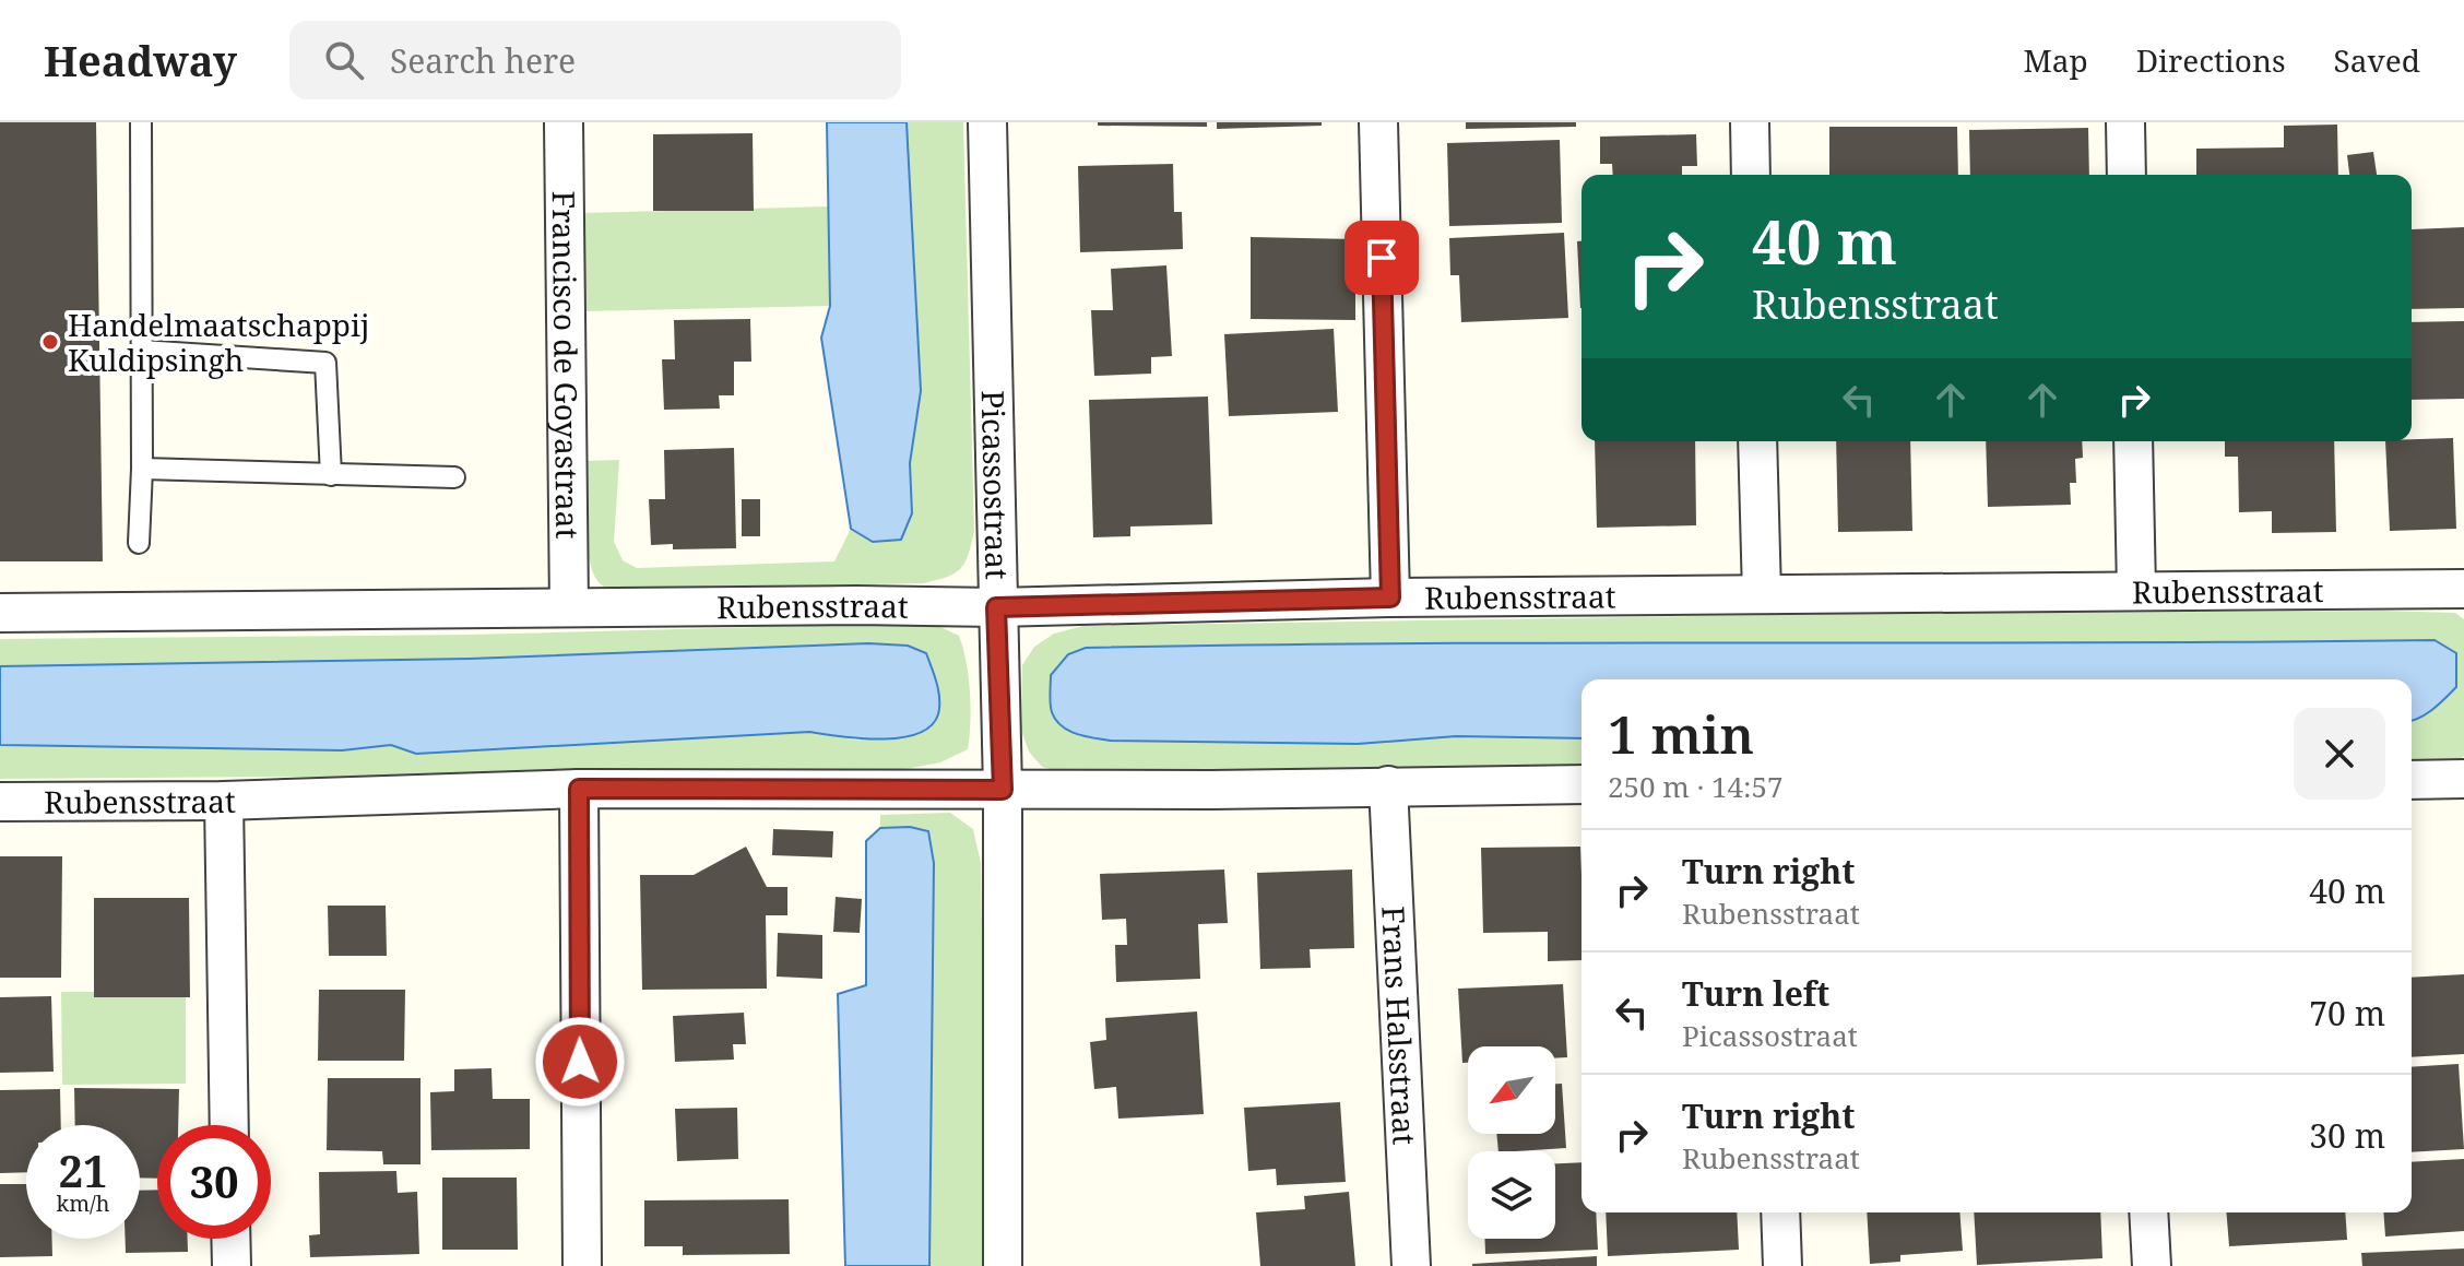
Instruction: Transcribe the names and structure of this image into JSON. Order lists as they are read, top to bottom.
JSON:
{
  "streets": {
    "street": [
      "Francisco de Goyastraat",
      "Picassostraat",
      "Rubensstraat",
      "Frans Halsstraat"
    ]
  },
  "crossings": [
    ["Francisco de Goyastraat", "Rubensstraat"],
    ["Picassostraat", "Rubensstraat"],
    ["Rubensstraat", "Frans Halsstraat"]
  ],
  "places": ["Handelmaatschappij Kuldipsingh"],
  "north": "bottom left",
  "page": {
    "header": "Headway",
    "search": "Search here",
    "nav": ["Map", "Directions", "Saved"],
    "turn": ["40 m", "Rubensstraat"],
    "heading": ["1 min", "250 m · 14:57"],
    "list": [
      {
        "name": "Turn right",
        "note": "Rubensstraat",
        "value": "40 m"
      },
      {
        "name": "Turn left",
        "note": "Picassostraat",
        "value": "70 m"
      },
      {
        "name": "Turn right",
        "note": "Rubensstraat",
        "value": "30 m"
      }
    ],
    "speed": "21 km/h",
    "limit": "30"
  }
}
